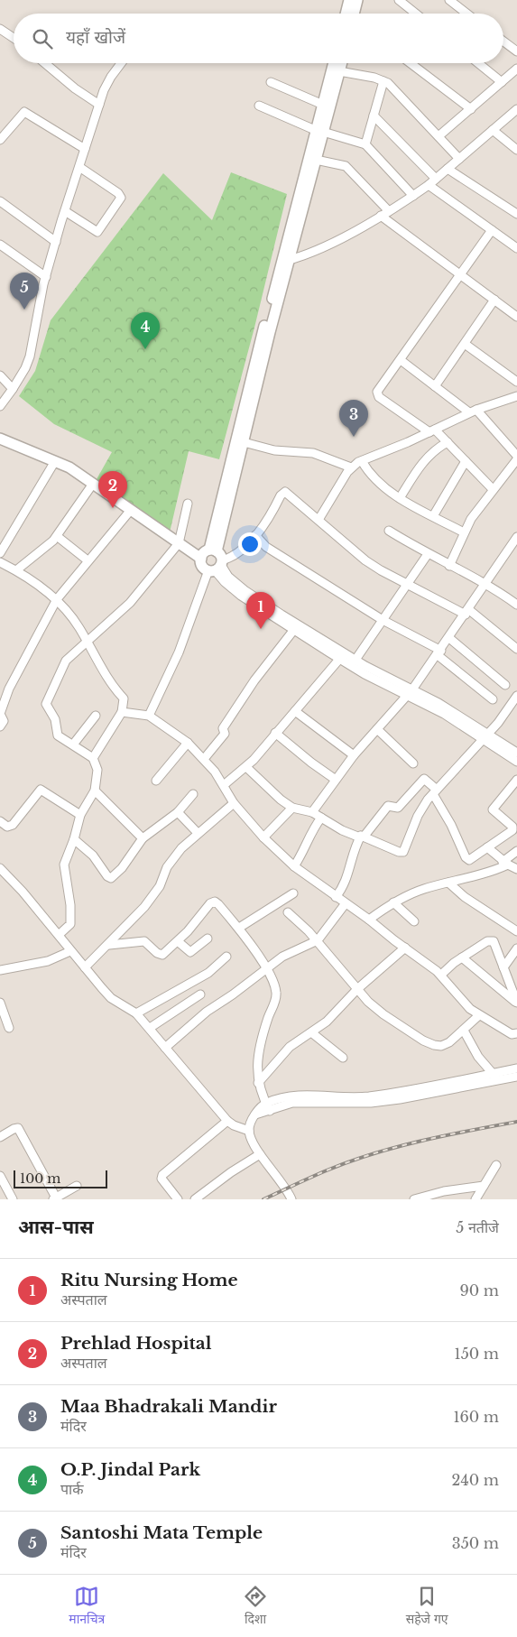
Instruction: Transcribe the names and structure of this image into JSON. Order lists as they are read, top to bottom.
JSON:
{
  "scale_bar": "100 m",
  "page": {
    "search": "यहाँ खोजें",
    "pins": [
      "5",
      "4",
      "3",
      "2",
      "1"
    ],
    "scale": "100 m",
    "heading": ["आस-पास", "5 नतीजे"],
    "list": [
      {
        "mark": "1",
        "name": "Ritu Nursing Home",
        "note": "अस्पताल",
        "value": "90 m"
      },
      {
        "mark": "2",
        "name": "Prehlad Hospital",
        "note": "अस्पताल",
        "value": "150 m"
      },
      {
        "mark": "3",
        "name": "Maa Bhadrakali Mandir",
        "note": "मंदिर",
        "value": "160 m"
      },
      {
        "mark": "4",
        "name": "O.P. Jindal Park",
        "note": "पार्क",
        "value": "240 m"
      },
      {
        "mark": "5",
        "name": "Santoshi Mata Temple",
        "note": "मंदिर",
        "value": "350 m"
      }
    ],
    "nav": ["मानचित्र", "दिशा", "सहेजे गए"]
  }
}
